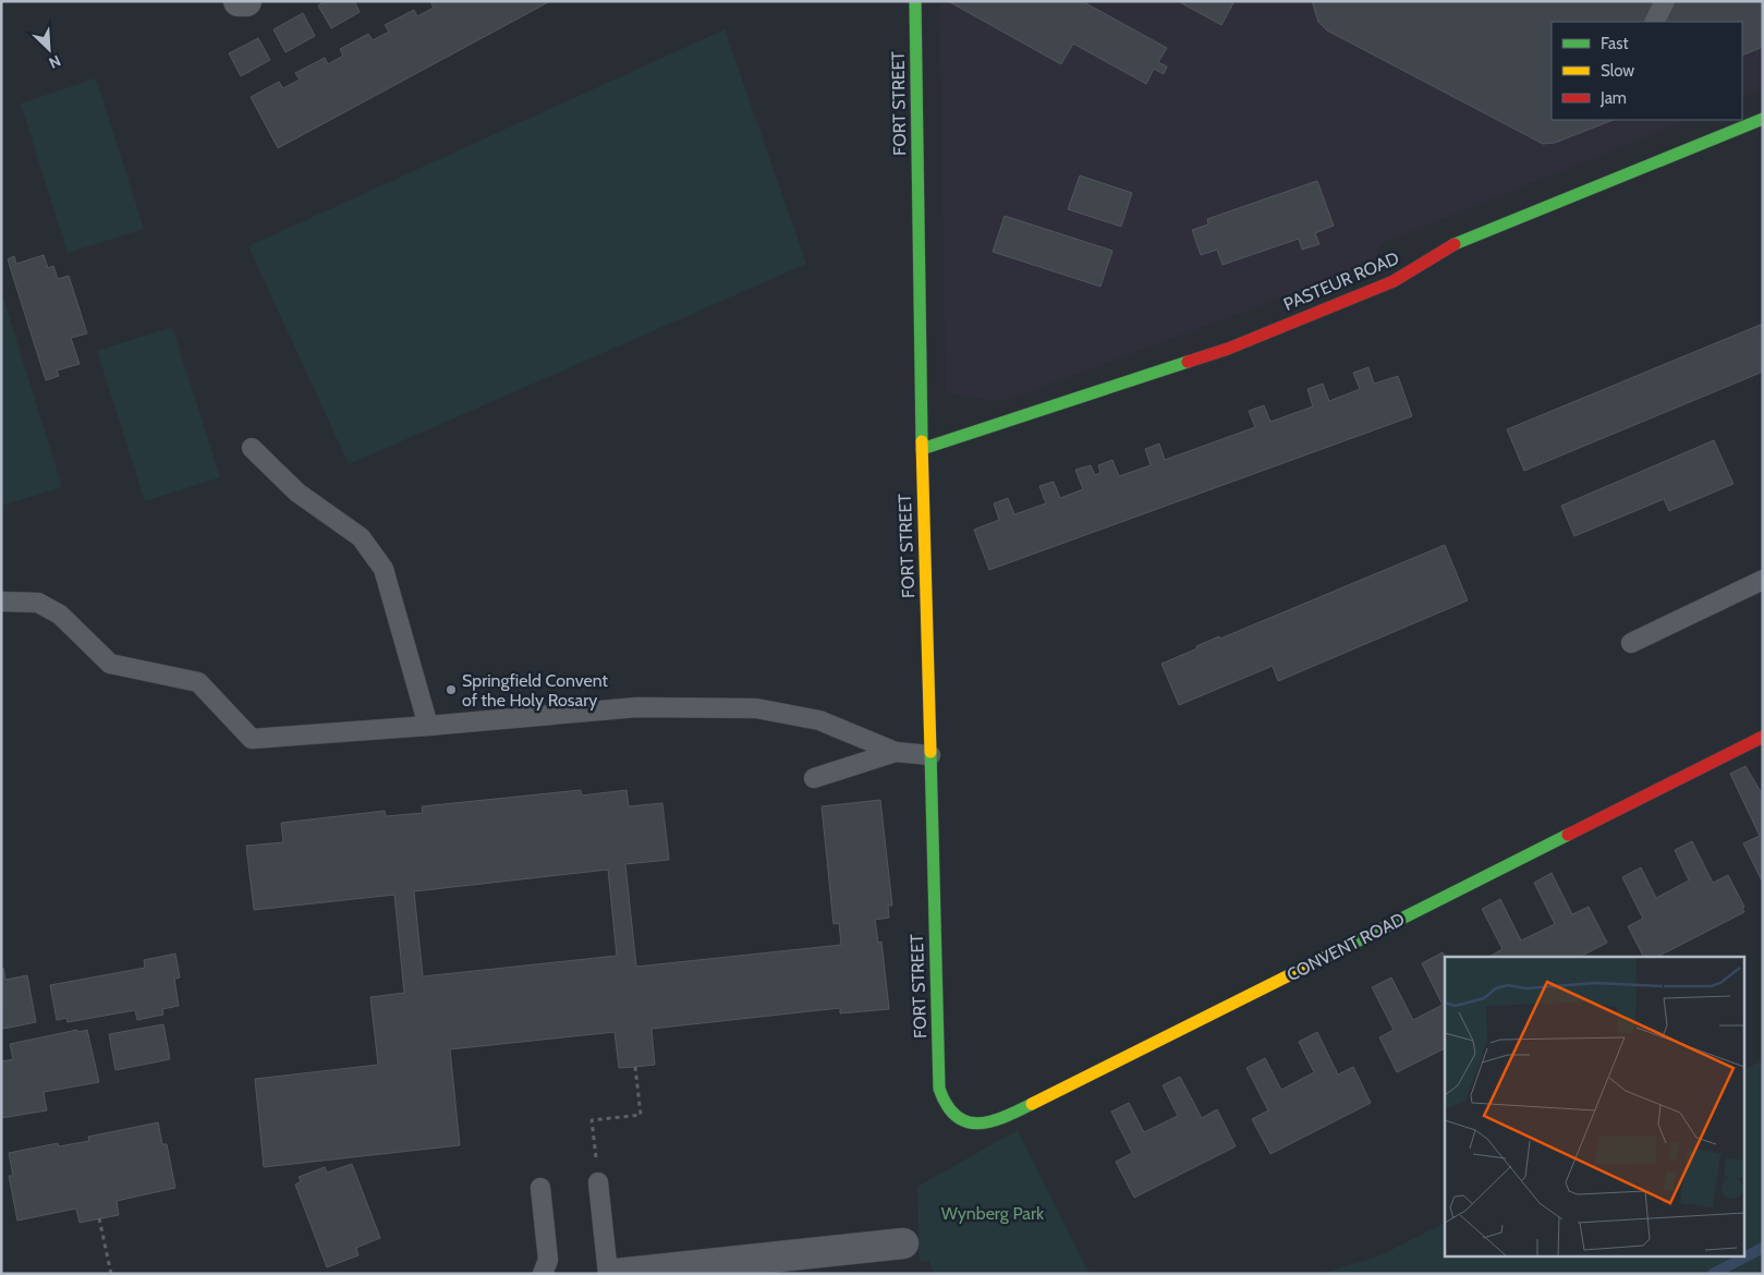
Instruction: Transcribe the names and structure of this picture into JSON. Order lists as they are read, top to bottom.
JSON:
{
  "streets": {
    "street": ["FORT STREET", "PASTEUR ROAD", "CONVENT ROAD"]
  },
  "crossings": [
    ["FORT STREET", "PASTEUR ROAD"],
    ["FORT STREET", "CONVENT ROAD"]
  ],
  "parks": ["Wynberg Park"],
  "places": ["Springfield Convent of the Holy Rosary"],
  "legend": ["Fast", "Slow", "Jam"],
  "north": "bottom right"
}
